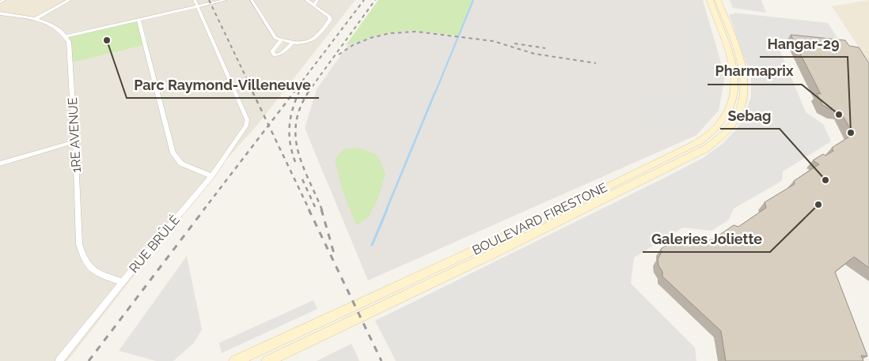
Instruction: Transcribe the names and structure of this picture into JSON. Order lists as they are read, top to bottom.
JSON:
{
  "streets": {
    "main road": ["BOULEVARD FIRESTONE"],
    "street": ["1RE AVENUE", "RUE BRÛLÉ"]
  },
  "crossings": [
    ["1RE AVENUE", "RUE BRÛLÉ"]
  ],
  "places": [
    "Parc Raymond-Villeneuve",
    "Pharmaprix",
    "Hangar-29",
    "Sebag",
    "Galeries Joliette"
  ]
}
